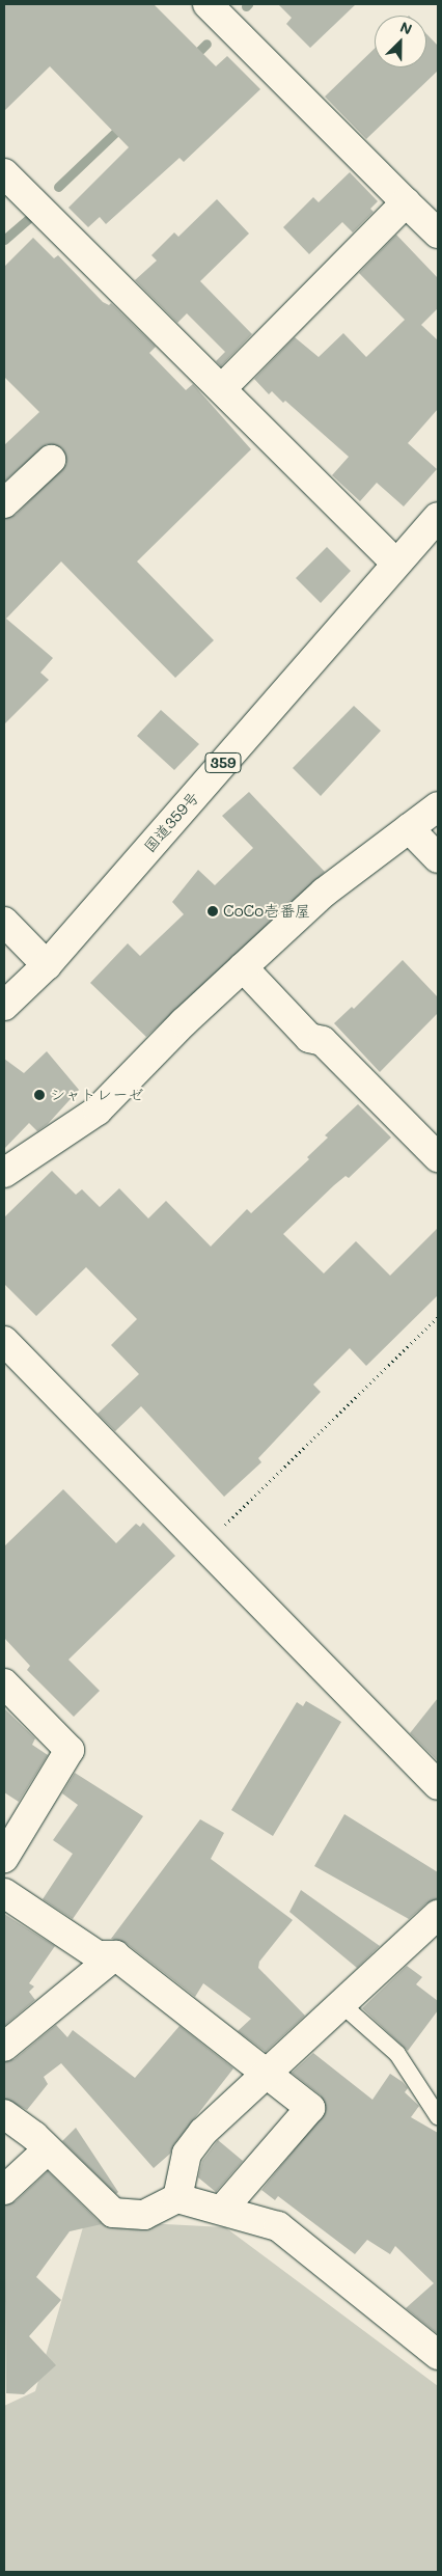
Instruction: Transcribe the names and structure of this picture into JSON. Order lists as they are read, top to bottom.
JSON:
{
  "streets": {
    "main road": ["359", "国道359号"]
  },
  "places": ["CoCo壱番屋", "シャトレーゼ"],
  "north": "top right"
}
